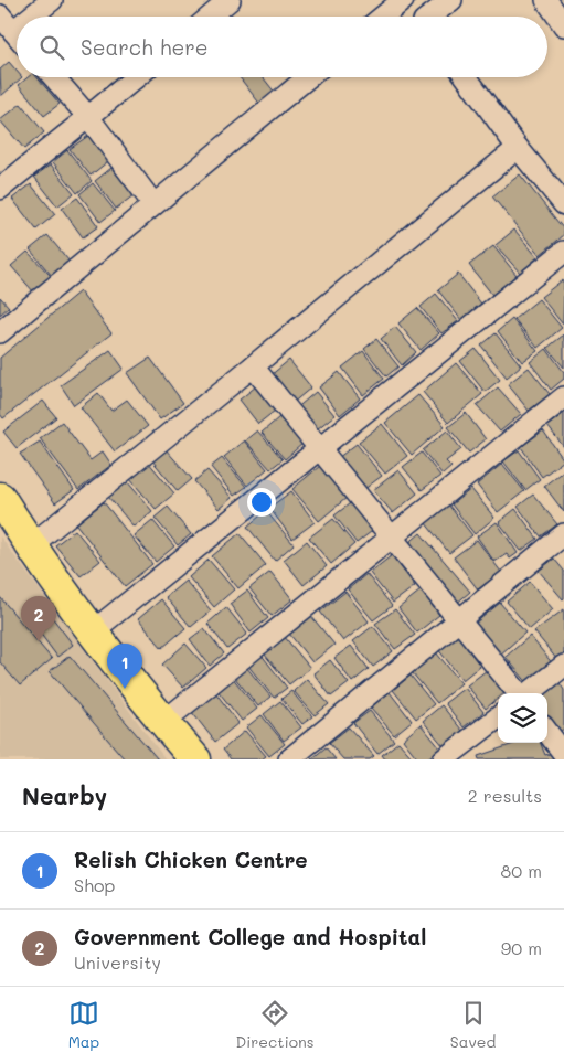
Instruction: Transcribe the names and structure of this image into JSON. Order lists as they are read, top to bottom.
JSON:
{
  "page": {
    "search": "Search here",
    "pins": ["2", "1"],
    "heading": ["Nearby", "2 results"],
    "list": [
      {
        "mark": "1",
        "name": "Relish Chicken Centre",
        "note": "Shop",
        "value": "80 m"
      },
      {
        "mark": "2",
        "name": "Government College and Hospital",
        "note": "University",
        "value": "90 m"
      }
    ],
    "nav": ["Map", "Directions", "Saved"]
  }
}
